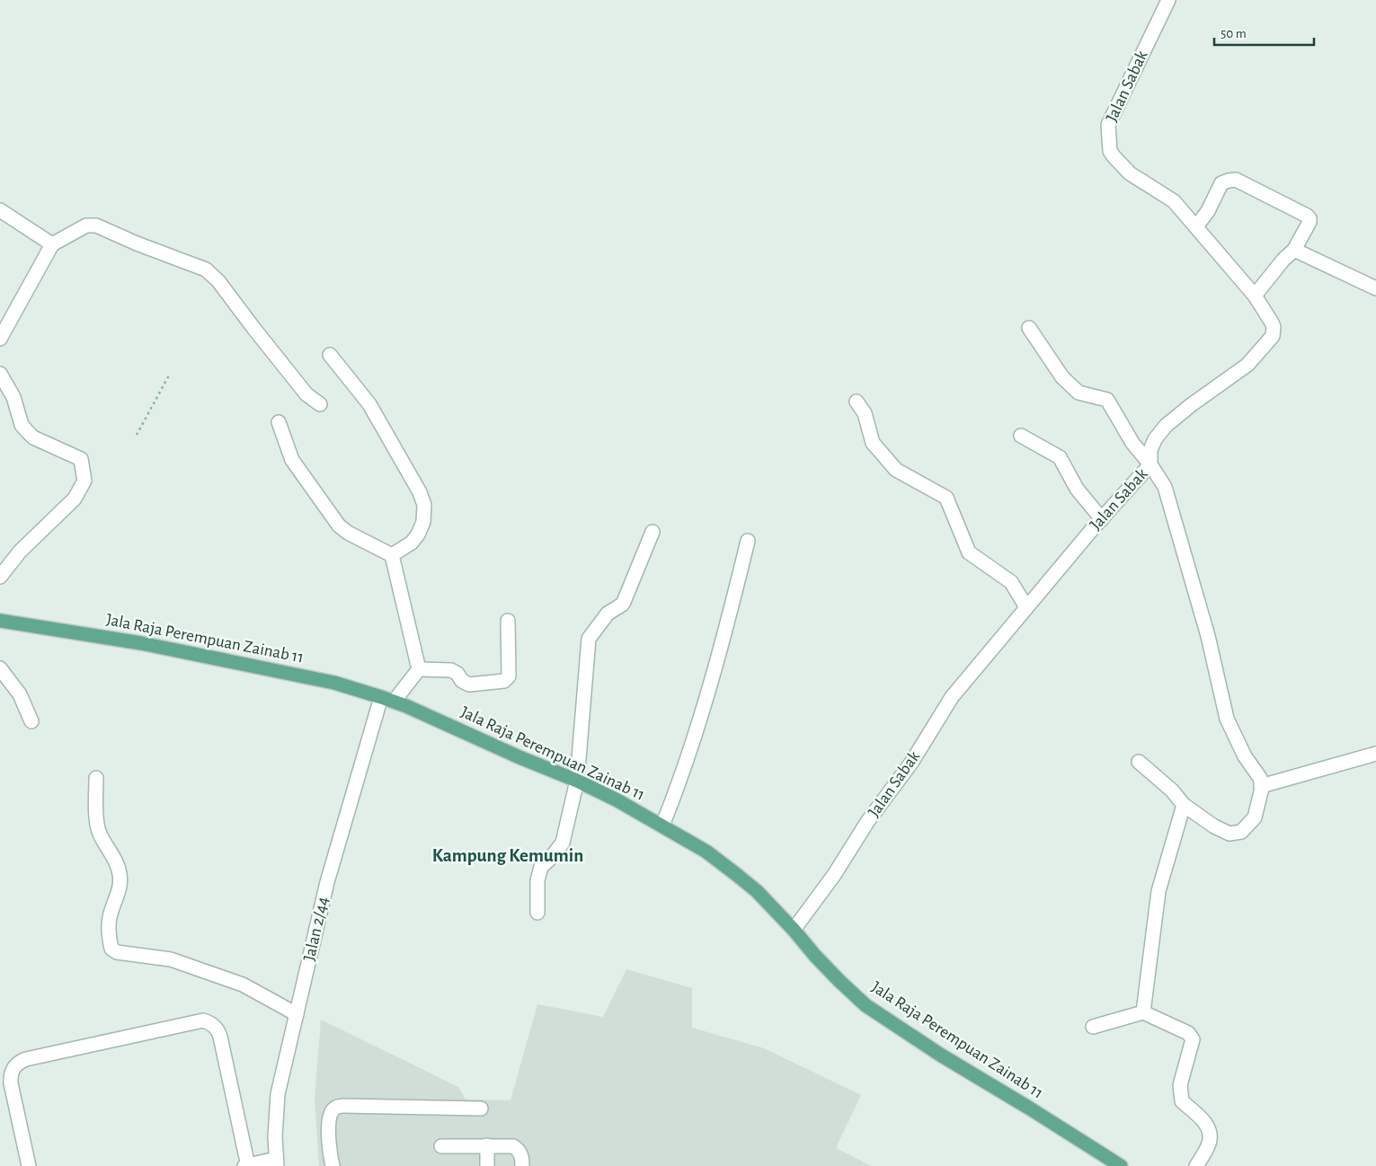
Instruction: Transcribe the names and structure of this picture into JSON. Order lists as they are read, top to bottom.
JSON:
{
  "streets": {
    "main road": ["Jala Raja Perempuan Zainab 11"],
    "street": ["Jalan Sabak", "Jalan 2/44"]
  },
  "crossings": [
    ["Jalan Sabak", "Jala Raja Perempuan Zainab 11"],
    ["Jala Raja Perempuan Zainab 11", "Jalan 2/44"]
  ],
  "districts": ["Kampung Kemumin"],
  "scale_bar": "50 m"
}
